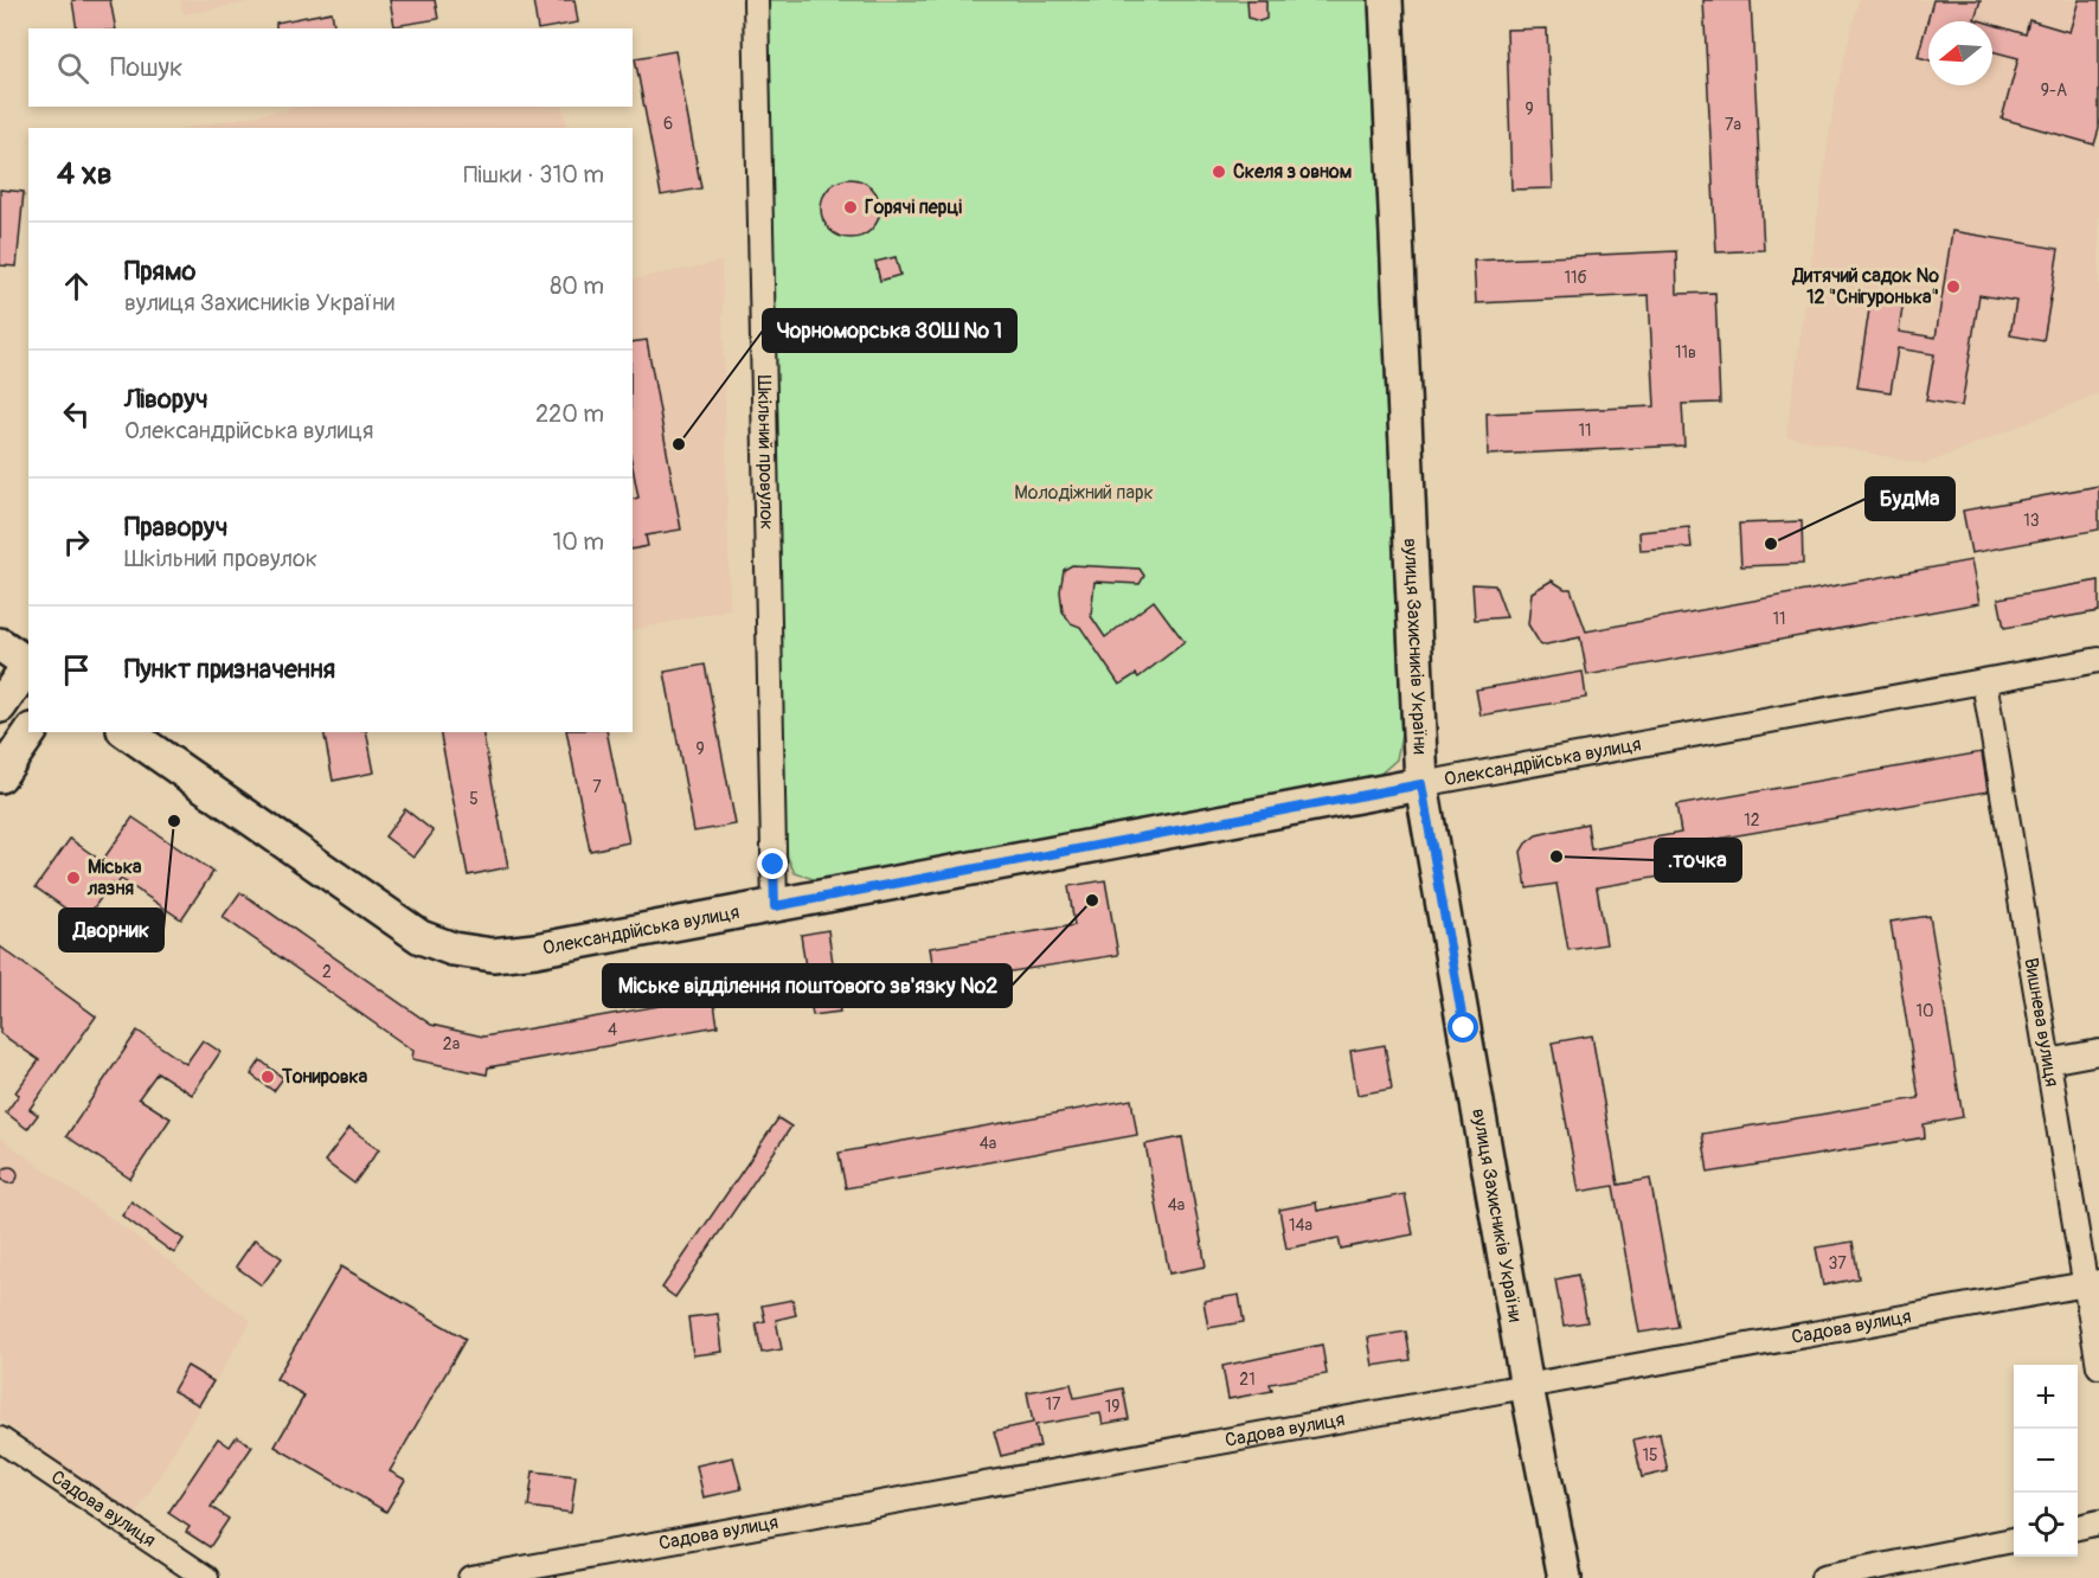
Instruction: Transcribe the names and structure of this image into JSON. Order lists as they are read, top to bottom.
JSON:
{
  "streets": {
    "main road": ["вулиця Захисників України", "Олександрійська вулиця"],
    "street": ["Шкільний провулок", "Вишнева вулиця", "Садова вулиця"]
  },
  "crossings": [
    ["Шкільний провулок", "Олександрійська вулиця"],
    ["вулиця Захисників України", "Олександрійська вулиця"],
    ["вулиця Захисників України", "Садова вулиця"],
    ["Олександрійська вулиця", "Вишнева вулиця"],
    ["Вишнева вулиця", "Садова вулиця"]
  ],
  "parks": ["Молодіжний парк"],
  "places": [
    "Скеля з овном",
    "Горячі перці",
    "Дитячий садок № 12 \"Снігуронька\"",
    "Чорноморська ЗОШ № 1",
    "БудМа",
    "Дворник",
    ".точка",
    "Міська лазня",
    "Міське відділення поштового зв'язку №2",
    "Тонировка"
  ],
  "house_numbers": [
    "9-А",
    "9",
    "6",
    "7а",
    "11б",
    "11в",
    "11",
    "13",
    "11",
    "9",
    "7",
    "5",
    "12",
    "2",
    "10",
    "4",
    "2а",
    "4а",
    "4а",
    "14а",
    "37",
    "21",
    "17",
    "19",
    "15"
  ],
  "north": "left",
  "page": {
    "search": "Пошук",
    "heading": ["4 хв", "Пішки · 310 m"],
    "list": [
      ["Прямо", "вулиця Захисників України", "80 m"],
      ["Ліворуч", "Олександрійська вулиця", "220 m"],
      ["Праворуч", "Шкільний провулок", "10 m"],
      "Пункт призначення"
    ],
    "map_buttons": ["+", "−"]
  }
}
